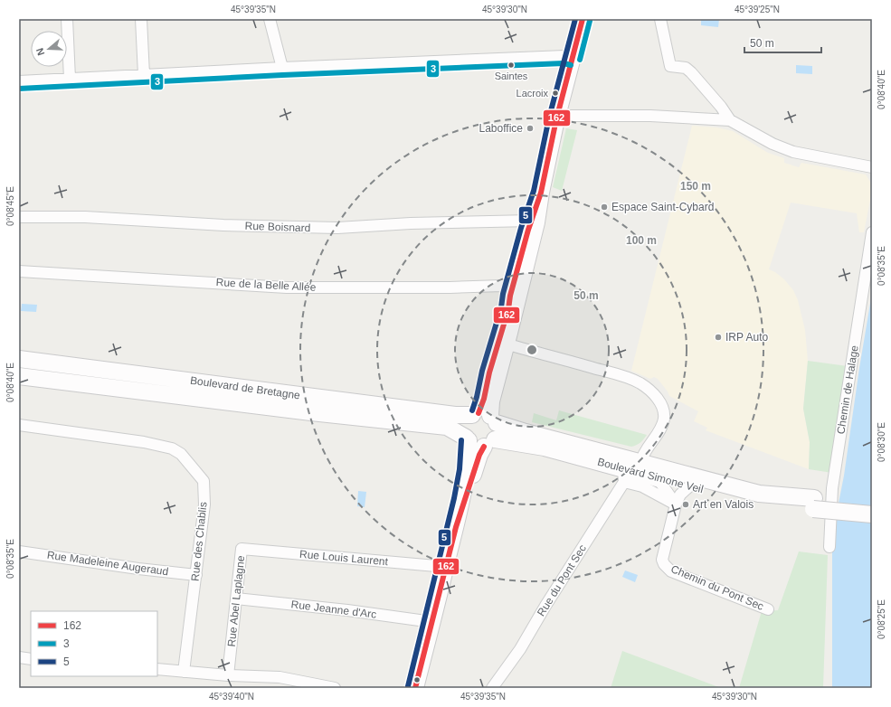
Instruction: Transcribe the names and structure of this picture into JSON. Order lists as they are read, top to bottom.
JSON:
{
  "streets": {
    "main road": ["Boulevard de Bretagne", "Boulevard Simone Veil"],
    "street": [
      "Rue Boisnard",
      "Rue de la Belle Allée",
      "Chemin de Halage",
      "Rue des Chablis",
      "Rue Louis Laurent",
      "Rue Madeleine Augeraud",
      "Rue du Pont Sec",
      "Chemin du Pont Sec",
      "Rue Abel Laplagne",
      "Rue Jeanne d'Arc"
    ]
  },
  "crossings": [
    ["Boulevard de Bretagne", "Boulevard Simone Veil"],
    ["Boulevard Simone Veil", "Rue du Pont Sec"],
    ["Boulevard Simone Veil", "Chemin du Pont Sec"],
    ["Rue des Chablis", "Rue Madeleine Augeraud"],
    ["Rue Louis Laurent", "Rue Abel Laplagne"],
    ["Rue Abel Laplagne", "Rue Jeanne d'Arc"]
  ],
  "places": [
    "Saintes",
    "Lacroix",
    "Laboffice",
    "Espace Saint-Cybard",
    "IRP Auto",
    "Art en Valois"
  ],
  "lines": ["transit line 162", "transit line 5", "transit line 3"],
  "legend": ["162", "3", "5"],
  "scale_bar": "50 m",
  "north": "left",
  "coordinates": [
    "45°39'35\"N",
    "45°39'30\"N",
    "45°39'25\"N",
    "0°08'40\"E",
    "0°08'45\"E",
    "0°08'35\"E",
    "0°08'30\"E",
    "0°08'25\"E",
    "45°39'40\"N"
  ],
  "rings": ["150 m", "100 m", "50 m"]
}
